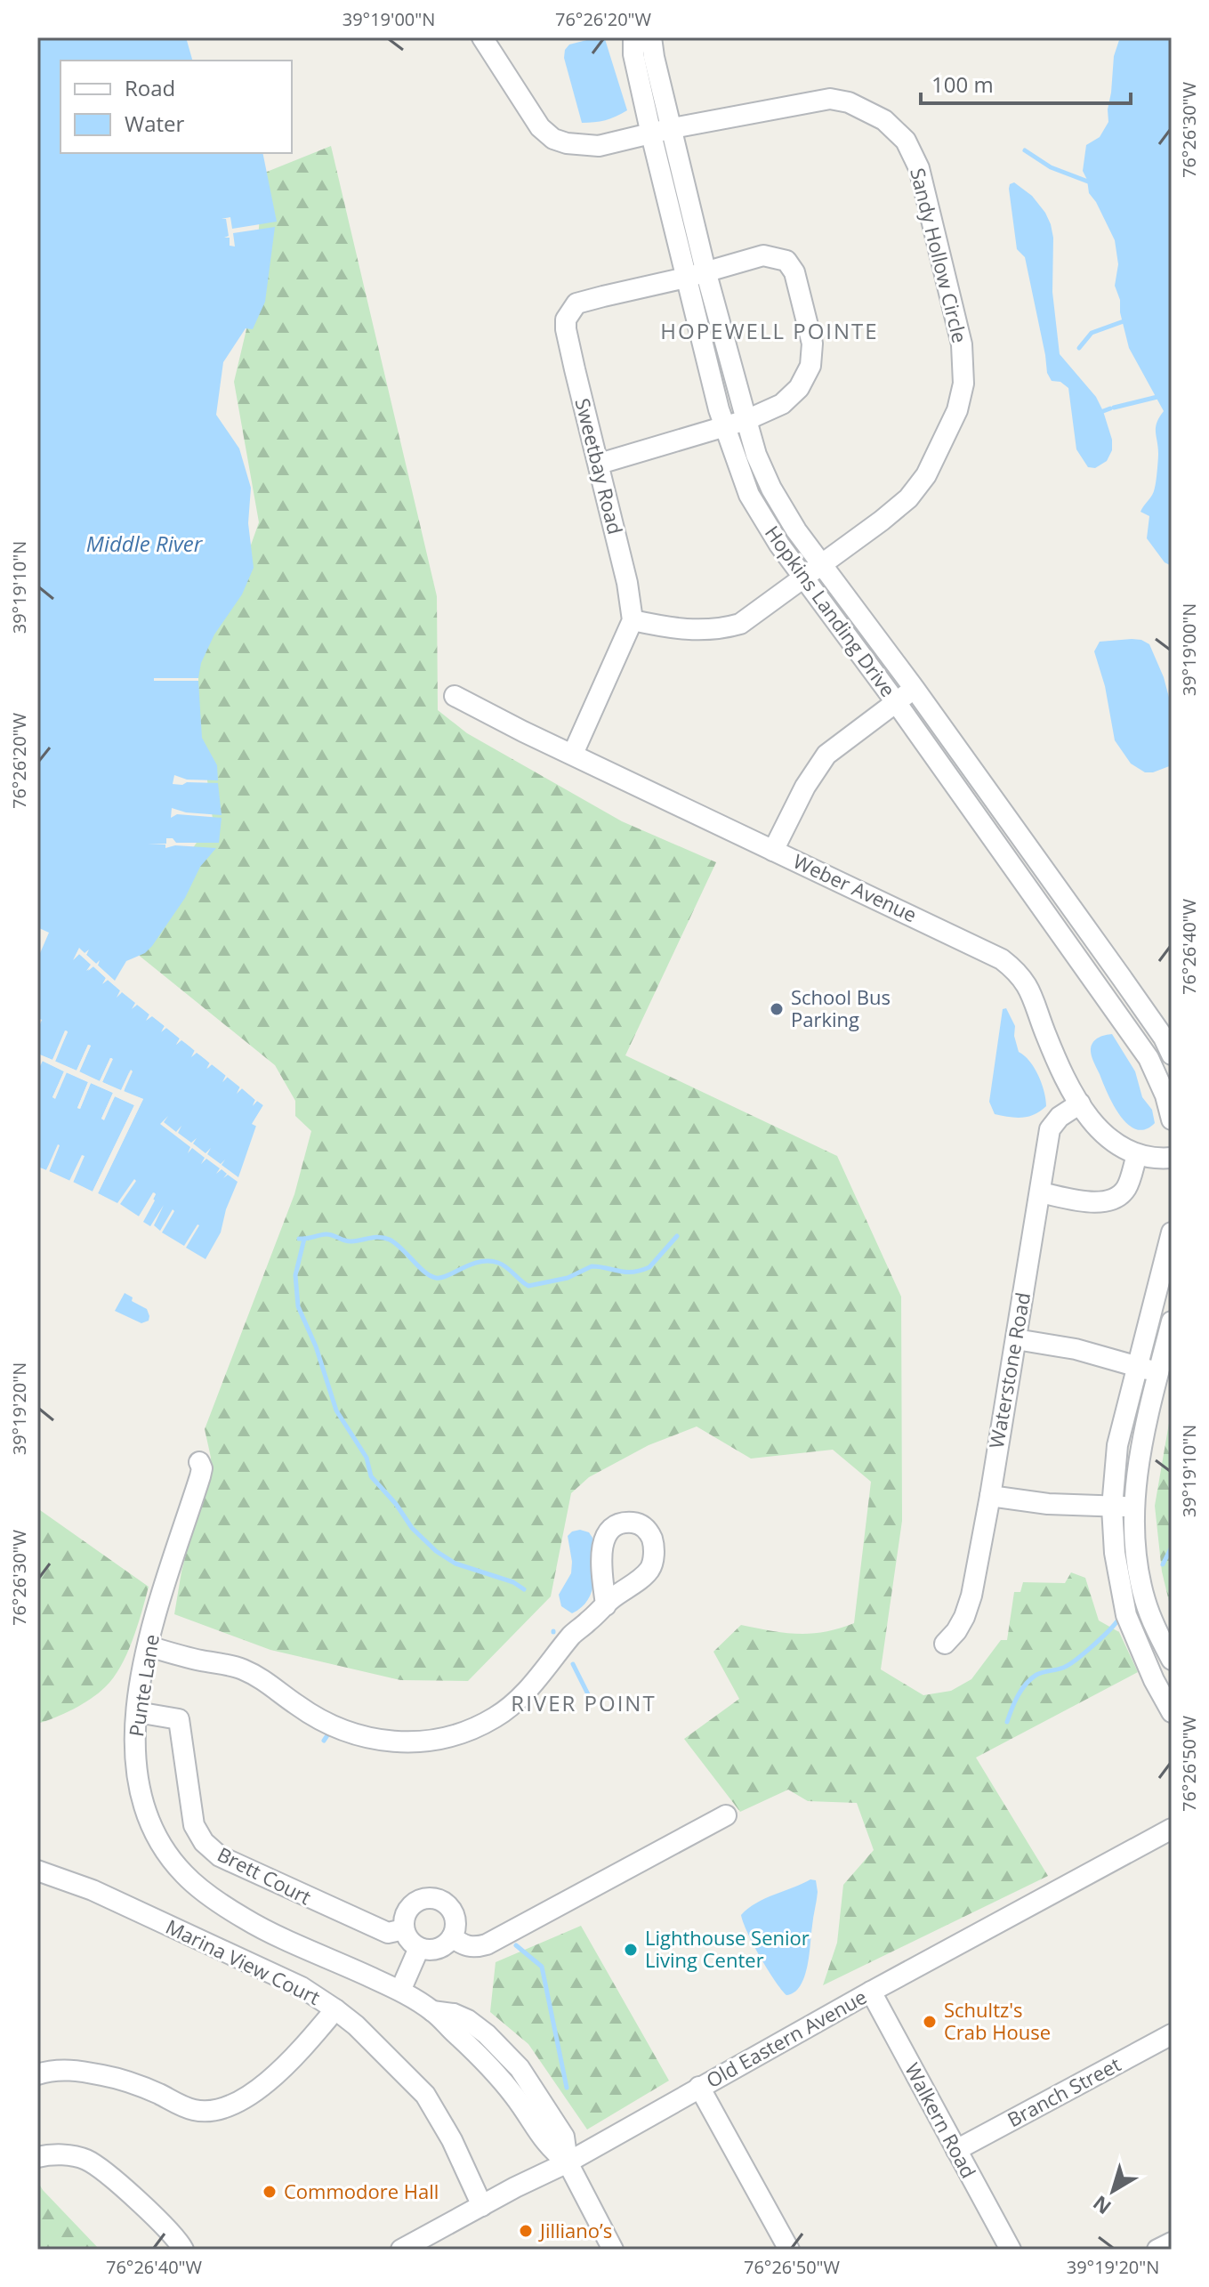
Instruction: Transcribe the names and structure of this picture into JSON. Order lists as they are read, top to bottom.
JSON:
{
  "streets": {
    "street": [
      "Sandy Hollow Circle",
      "Sweetbay Road",
      "Hopkins Landing Drive",
      "Weber Avenue",
      "Waterstone Road",
      "Punte Lane",
      "Brett Court",
      "Marina View Court",
      "Old Eastern Avenue",
      "Branch Street",
      "Walkern Road"
    ]
  },
  "crossings": [
    ["Sandy Hollow Circle", "Sweetbay Road"],
    ["Sandy Hollow Circle", "Hopkins Landing Drive"],
    ["Sweetbay Road", "Hopkins Landing Drive"],
    ["Weber Avenue", "Waterstone Road"],
    ["Punte Lane", "Brett Court"],
    ["Punte Lane", "Old Eastern Avenue"],
    ["Marina View Court", "Old Eastern Avenue"],
    ["Old Eastern Avenue", "Walkern Road"],
    ["Branch Street", "Walkern Road"]
  ],
  "districts": ["HOPEWELL POINTE", "RIVER POINT"],
  "water": ["Middle River"],
  "places": [
    "School Bus Parking",
    "Lighthouse Senior Living Center",
    "Schultz's Crab House",
    "Commodore Hall",
    "Jilliano’s"
  ],
  "legend": ["Road", "Water"],
  "scale_bar": "100 m",
  "north": "bottom left",
  "coordinates": [
    "39°19'00\"N",
    "76°26'20\"W",
    "76°26'30\"W",
    "39°19'10\"N",
    "76°26'40\"W",
    "39°19'20\"N",
    "76°26'50\"W"
  ]
}
